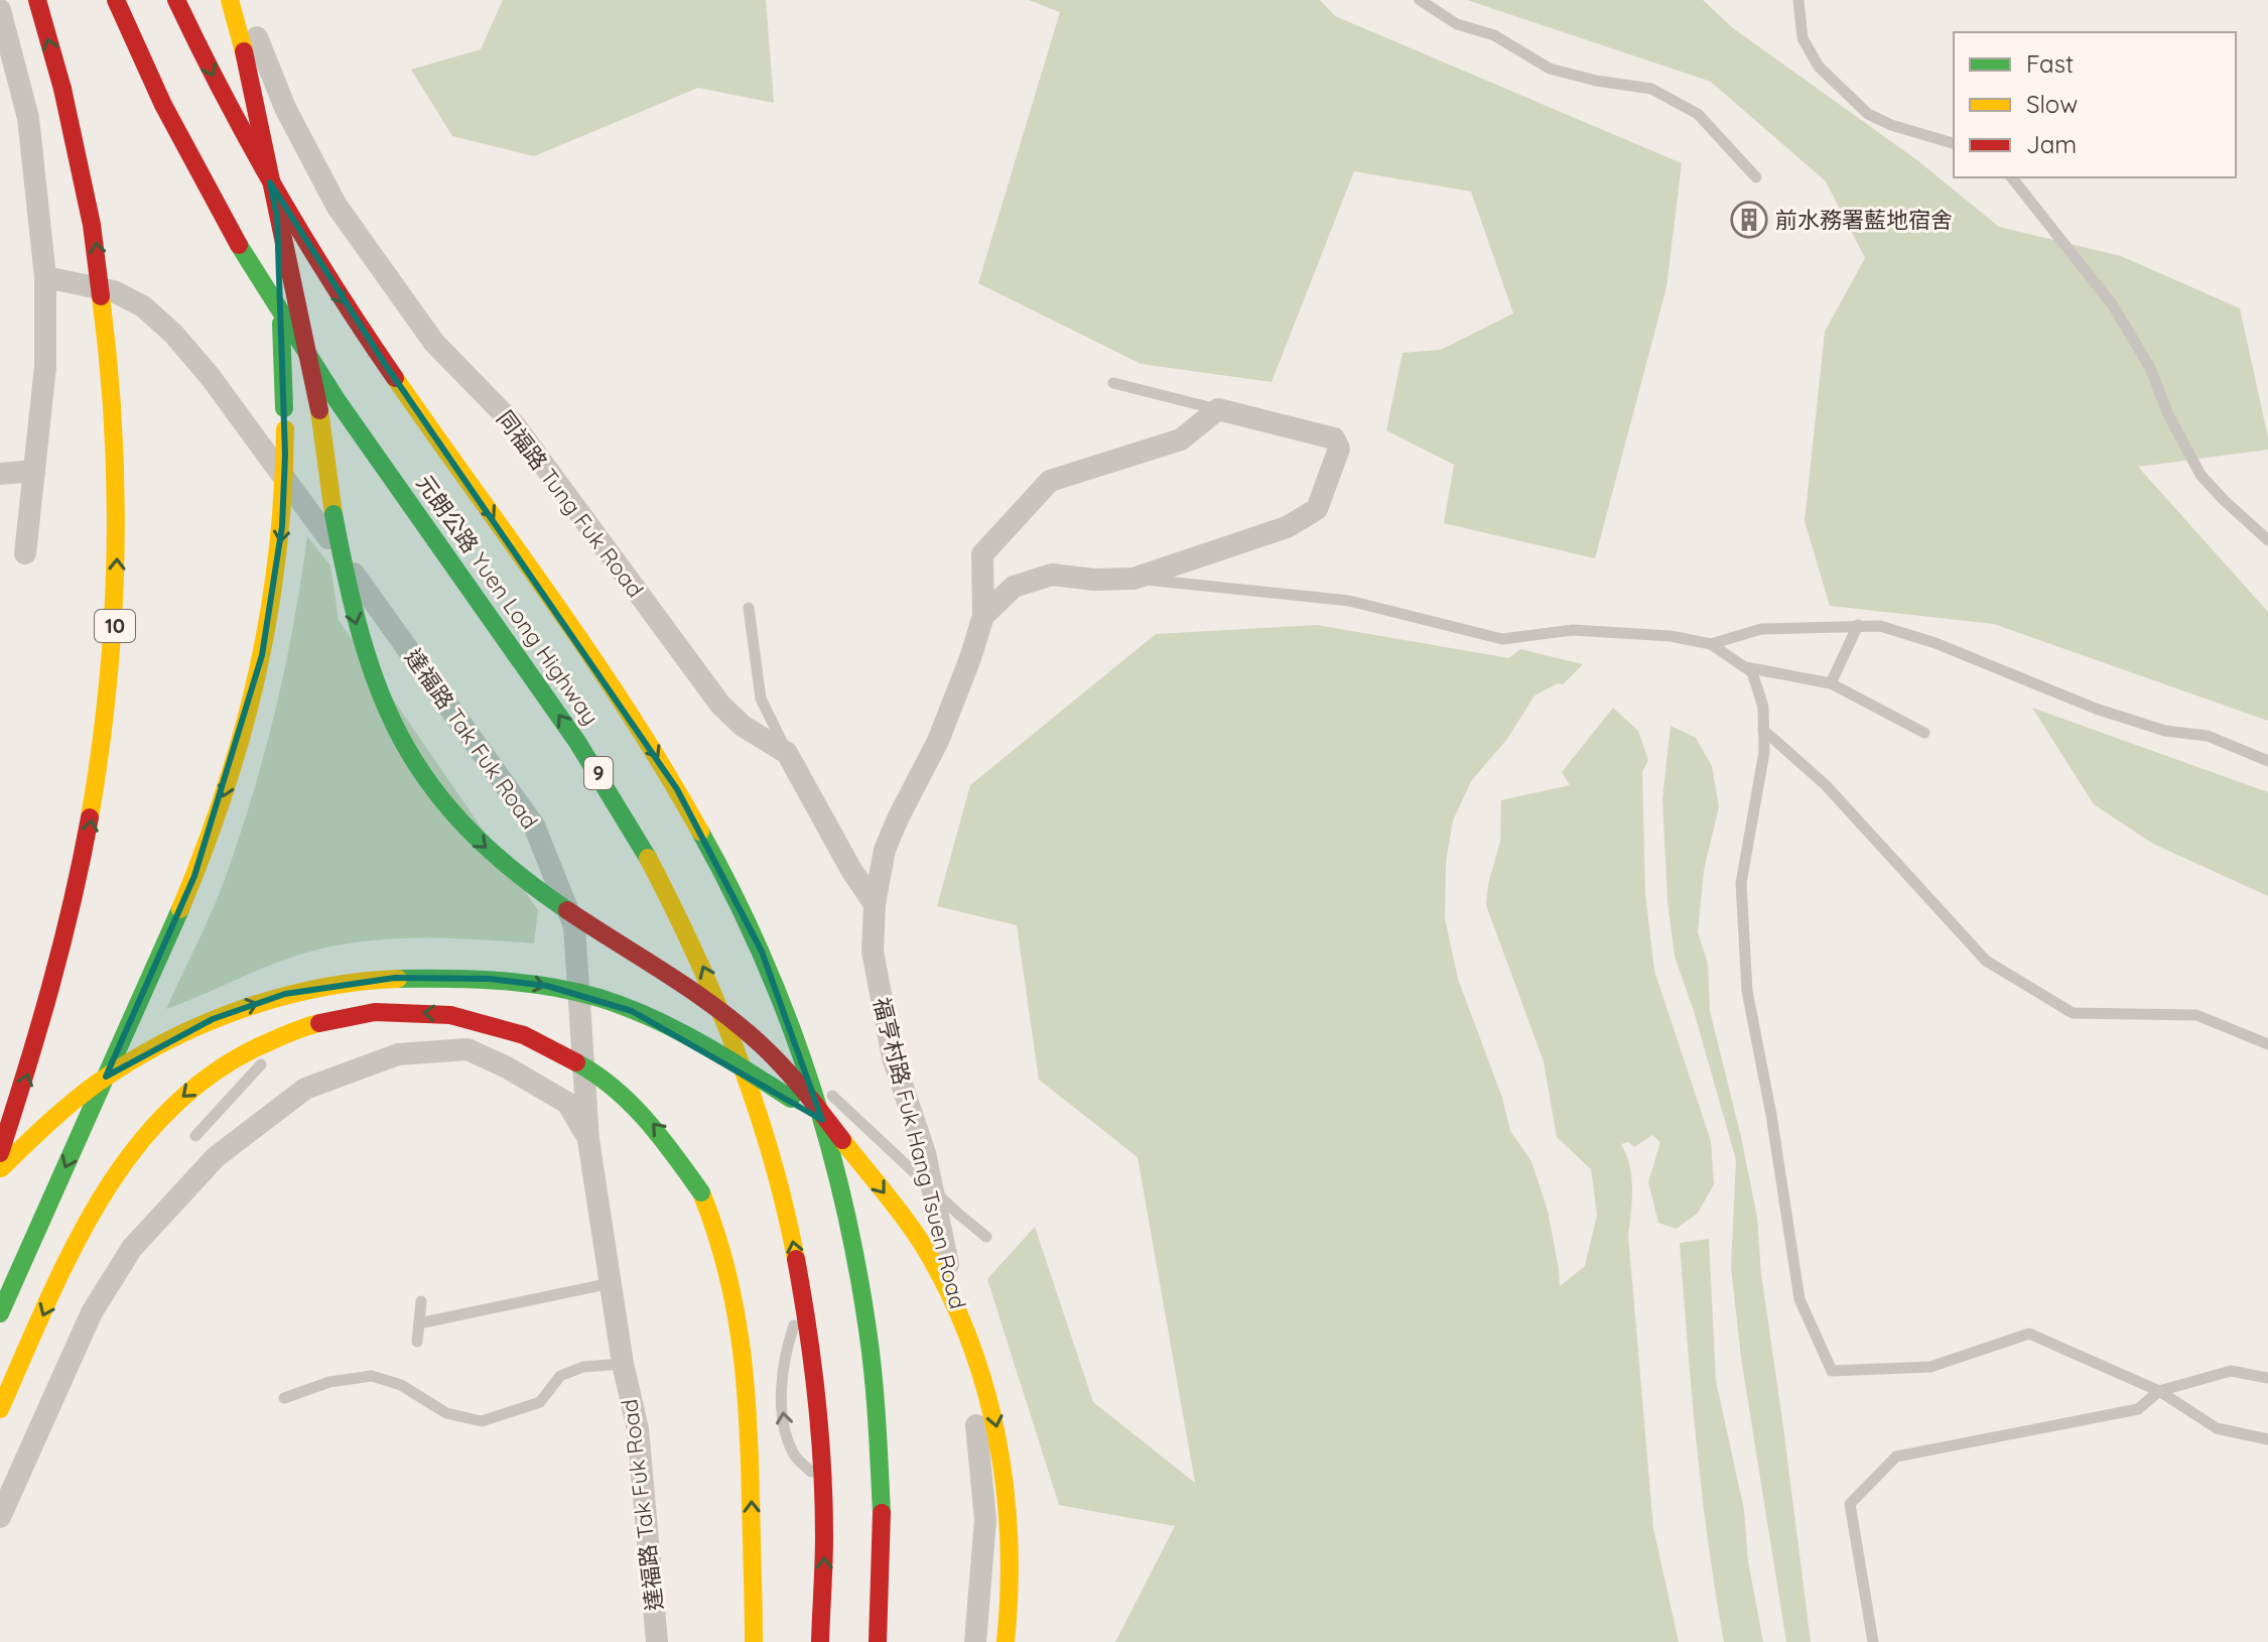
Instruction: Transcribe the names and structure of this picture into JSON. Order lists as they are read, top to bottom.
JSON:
{
  "streets": {
    "highway": ["元朗公路 Yuen Long Highway", "10", "9"],
    "street": ["同福路 Tung Fuk Road", "達福路 Tak Fuk Road", "福亨村路 Fuk Hang Tsuen Road"]
  },
  "crossings": [
    ["同福路 Tung Fuk Road", "福亨村路 Fuk Hang Tsuen Road"]
  ],
  "places": {
    "building": ["前水務署藍地宿舍"]
  },
  "legend": ["Fast", "Slow", "Jam"]
}
